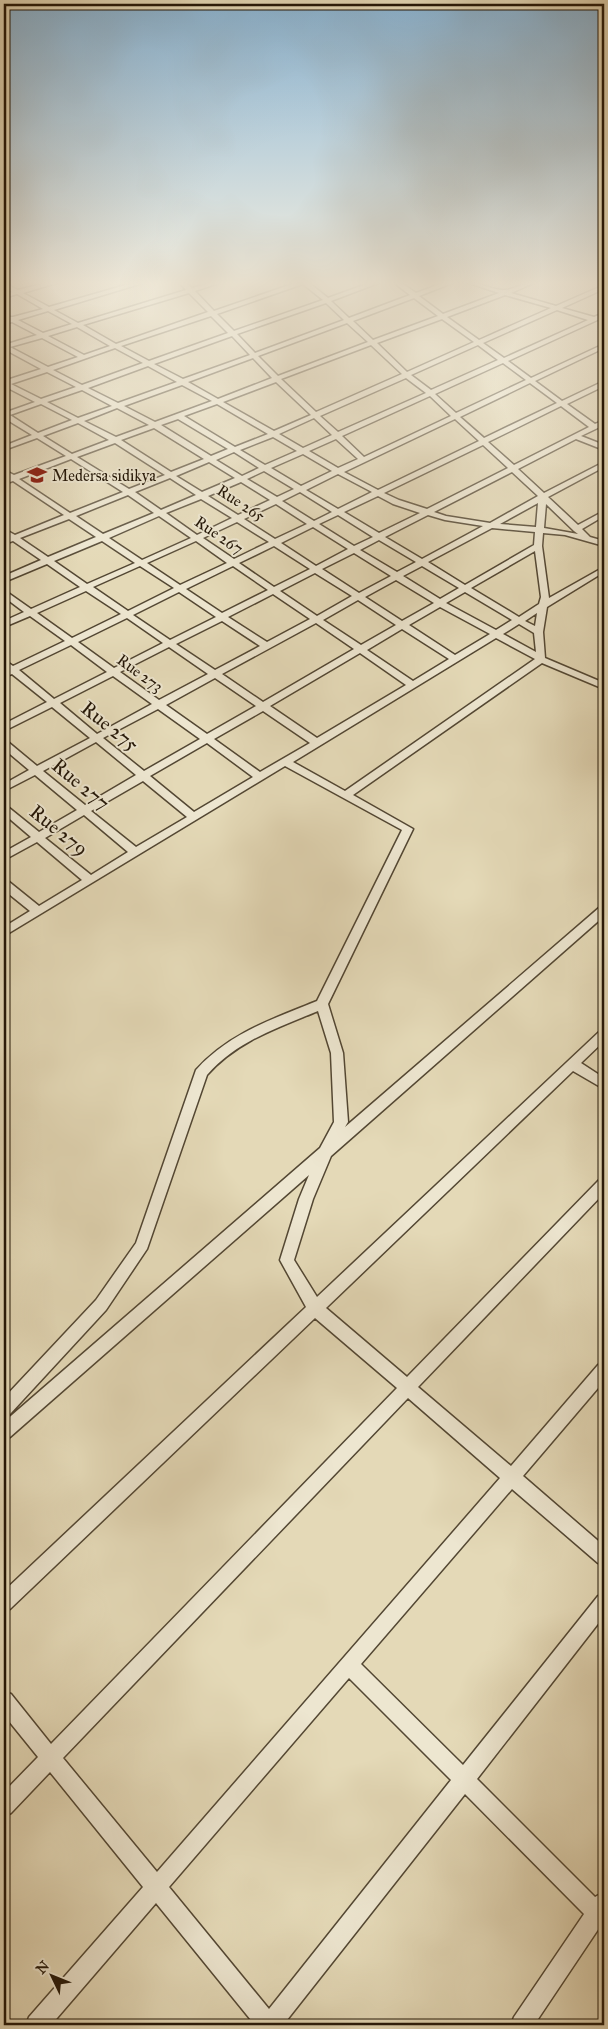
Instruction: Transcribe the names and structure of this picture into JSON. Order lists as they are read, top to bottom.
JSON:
{
  "streets": {
    "street": [
      "Rue 265",
      "Rue 267",
      "Rue 273",
      "Rue 275",
      "Rue 277",
      "Rue 279"
    ]
  },
  "places": {
    "school or university": ["Medersa sidikya"]
  },
  "north": "top left"
}
